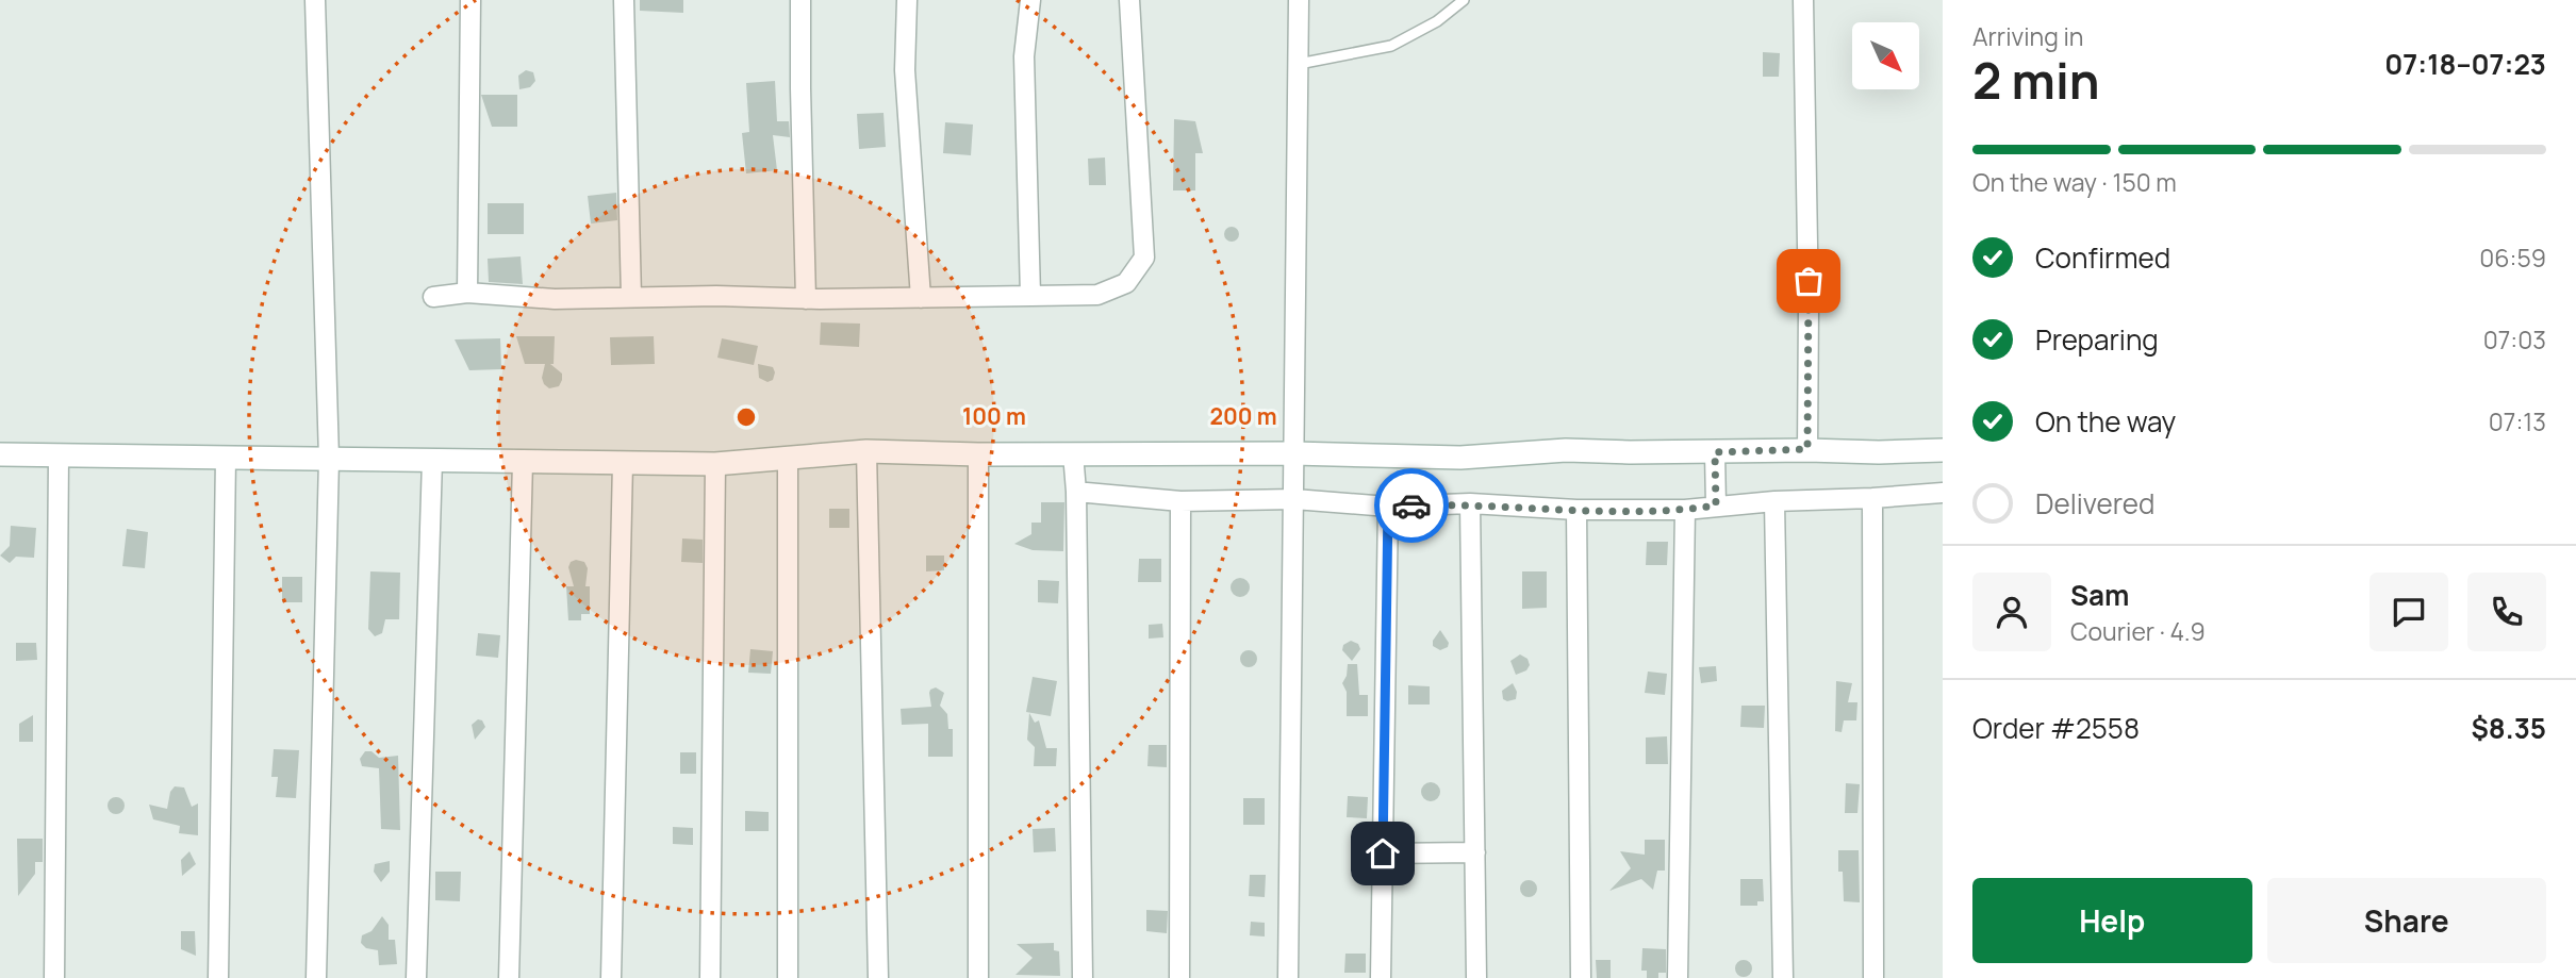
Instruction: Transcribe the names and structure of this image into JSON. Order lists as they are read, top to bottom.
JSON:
{
  "north": "bottom right",
  "page": {
    "heading": ["2 min", "Arriving in", "07:18–07:23"],
    "panel": [
      "Sam",
      "Courier · 4.9",
      "Order #2558",
      "$8.35"
    ],
    "bar": "On the way · 150 m",
    "list": [
      ["Confirmed", "06:59"],
      ["Preparing", "07:03"],
      ["On the way", "07:13"],
      "Delivered"
    ],
    "buttons": ["Help", "Share"]
  },
  "rings": ["100 m", "200 m"]
}
